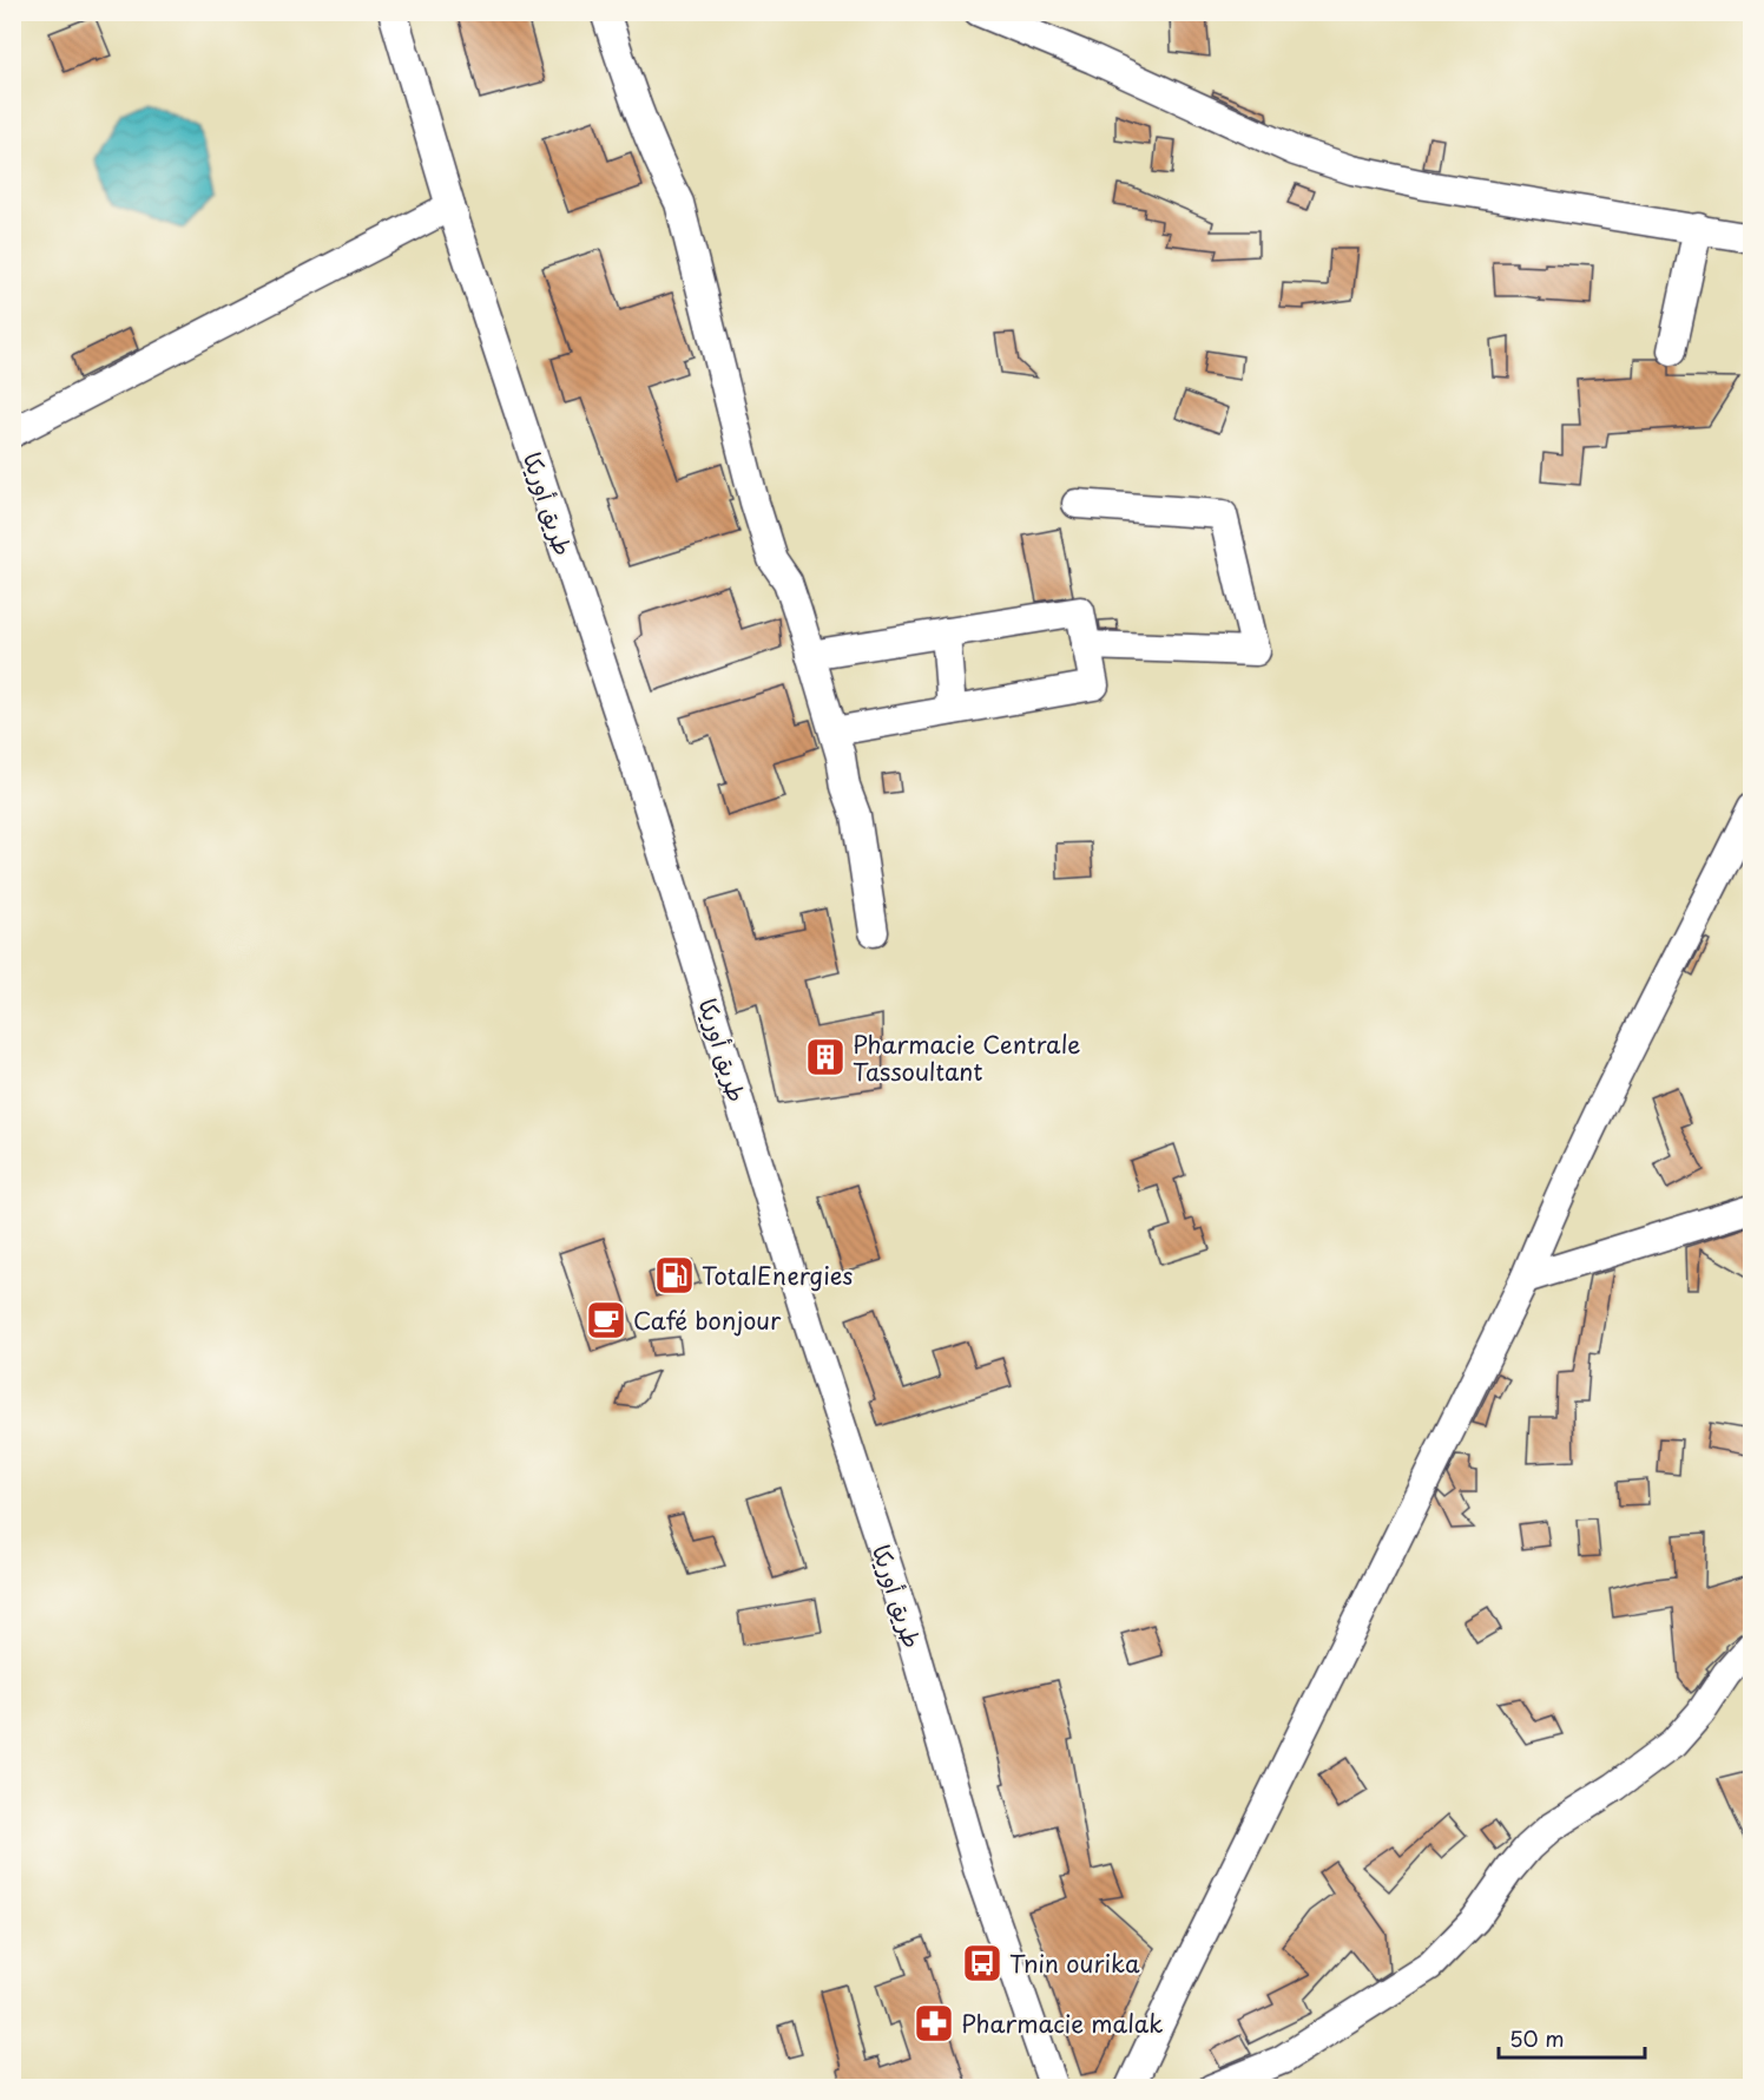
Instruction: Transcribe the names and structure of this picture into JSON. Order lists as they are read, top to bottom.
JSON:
{
  "streets": {
    "street": ["طريق أوريكا"]
  },
  "places": {
    "building": ["Pharmacie Centrale Tassoultant"],
    "fuel station": ["TotalEnergies"],
    "cafe": ["Café bonjour"],
    "bus stop": ["Tnin ourika"],
    "pharmacy": ["Pharmacie malak"]
  },
  "scale_bar": "50 m"
}
